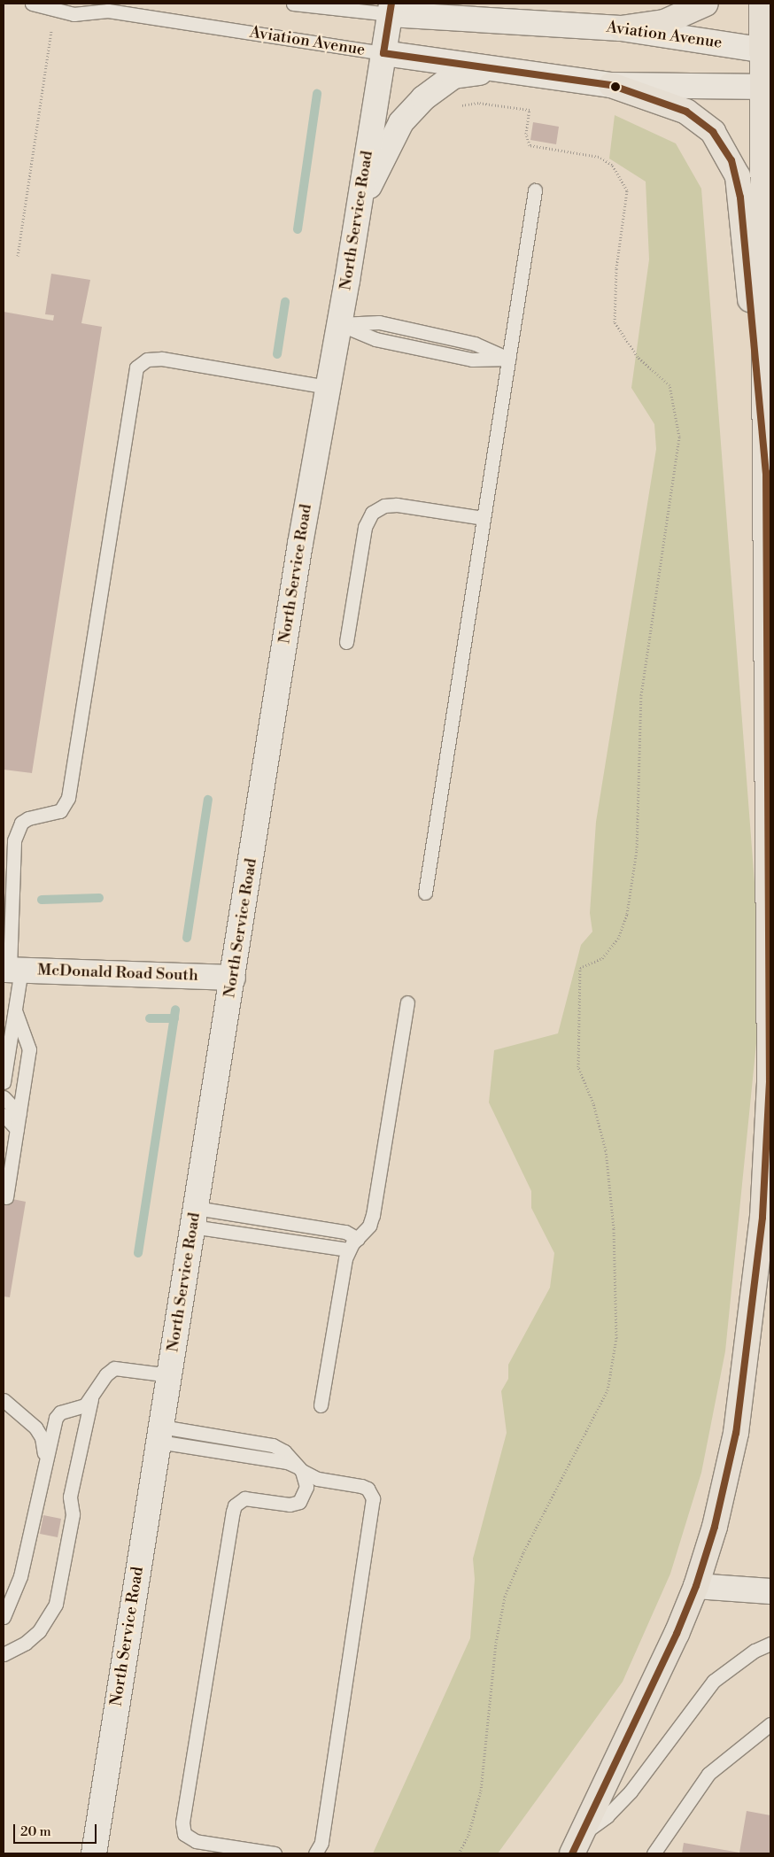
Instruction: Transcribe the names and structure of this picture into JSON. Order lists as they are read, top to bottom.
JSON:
{
  "streets": {
    "street": ["Aviation Avenue", "North Service Road", "McDonald Road South"]
  },
  "crossings": [
    ["Aviation Avenue", "North Service Road"],
    ["North Service Road", "McDonald Road South"]
  ],
  "scale_bar": "20 m"
}
